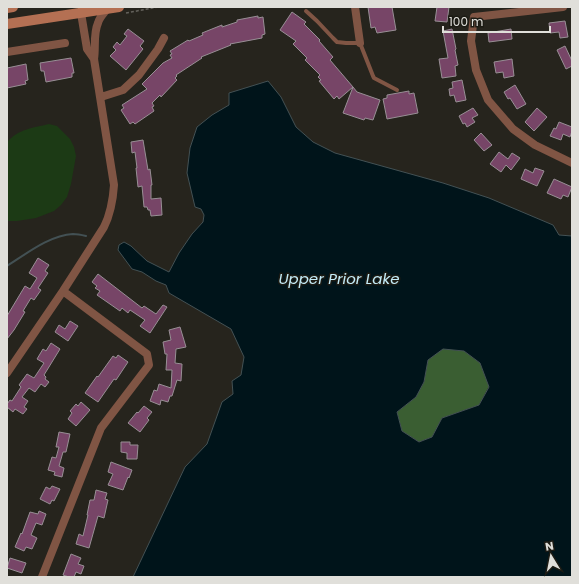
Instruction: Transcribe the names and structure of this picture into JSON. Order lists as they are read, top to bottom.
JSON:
{
  "water": ["Upper Prior Lake"],
  "scale_bar": "100 m",
  "north": "top"
}
